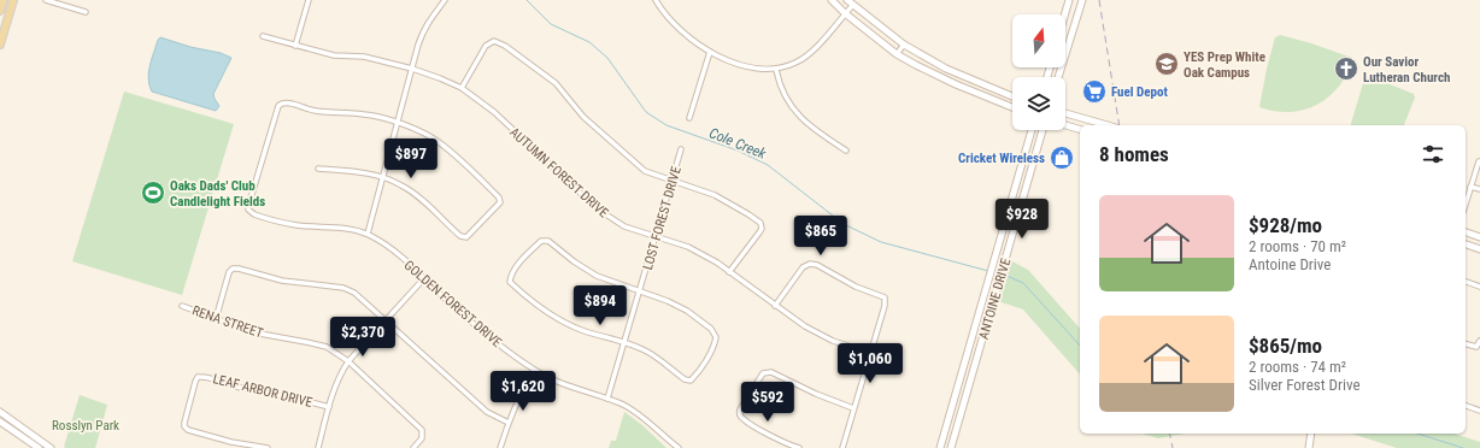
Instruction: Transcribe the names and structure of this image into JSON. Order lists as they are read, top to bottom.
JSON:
{
  "streets": {
    "main road": ["ANTOINE DRIVE"],
    "street": [
      "AUTUMN FOREST DRIVE",
      "LOST FOREST DRIVE",
      "GOLDEN FOREST DRIVE",
      "RENA STREET",
      "LEAF ARBOR DRIVE"
    ]
  },
  "crossings": [
    ["AUTUMN FOREST DRIVE", "LOST FOREST DRIVE"],
    ["LOST FOREST DRIVE", "GOLDEN FOREST DRIVE"]
  ],
  "water": ["Cole Creek"],
  "parks": ["Rosslyn Park"],
  "places": {
    "school or university": ["YES Prep White Oak Campus"],
    "church": ["Our Savior Lutheran Church"],
    "supermarket": ["Fuel Depot"],
    "shop": ["Cricket Wireless"],
    "sports": ["Oaks Dads' Club Candlelight Fields"]
  },
  "north": "top",
  "page": {
    "heading": "8 homes",
    "price": [
      "$897",
      "$928",
      "$865",
      "$894",
      "$2,370",
      "$1,060",
      "$1,620",
      "$592"
    ],
    "list": [
      {
        "name": "$928/mo",
        "note": "2 rooms · 70 m² · Antoine Drive"
      },
      {
        "name": "$865/mo",
        "note": "2 rooms · 74 m² · Silver Forest Drive"
      }
    ]
  }
}
